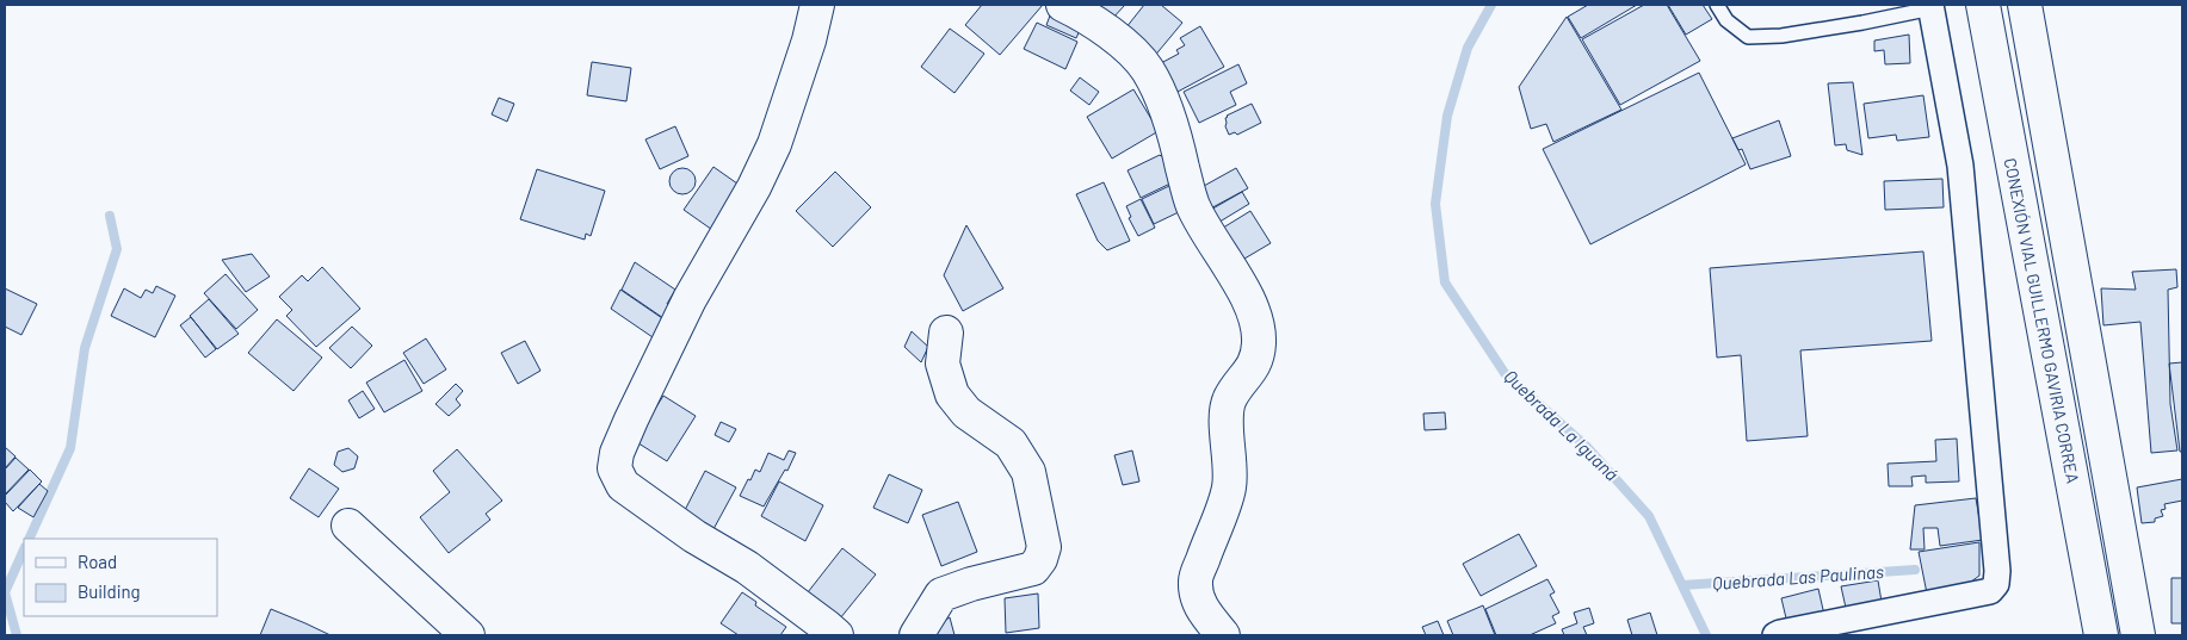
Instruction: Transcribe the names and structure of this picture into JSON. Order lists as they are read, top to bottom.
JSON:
{
  "streets": {
    "main road": ["CONEXIÓN VIAL GUILLERMO GAVIRIA CORREA"]
  },
  "water": ["Quebrada La Iguaná", "Quebrada Las Paulinas"],
  "legend": ["Road", "Building"]
}
